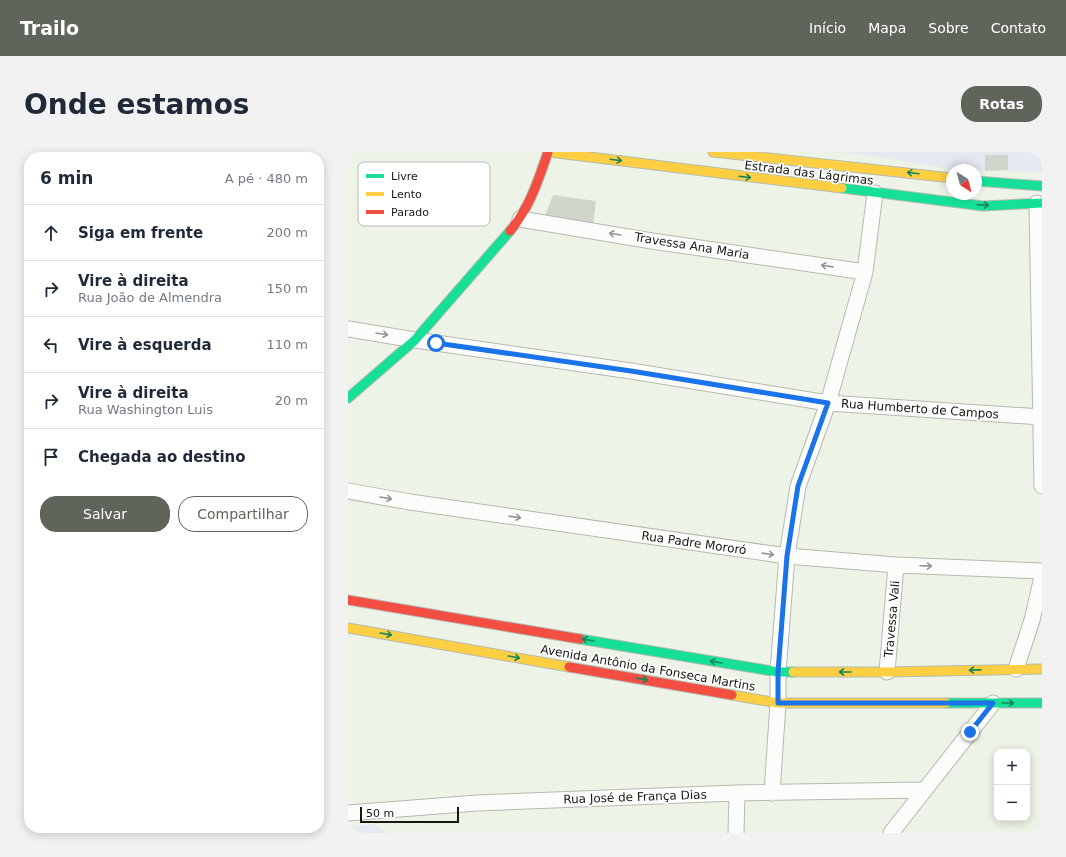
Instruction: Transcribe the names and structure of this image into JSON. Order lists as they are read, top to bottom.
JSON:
{
  "streets": {
    "street": [
      "Estrada das Lágrimas",
      "Travessa Ana Maria",
      "Rua Humberto de Campos",
      "Rua Padre Mororó",
      "Travessa Vali",
      "Avenida Antônio da Fonseca Martins",
      "Rua José de França Dias"
    ]
  },
  "crossings": [
    ["Rua Padre Mororó", "Travessa Vali"],
    ["Travessa Vali", "Avenida Antônio da Fonseca Martins"]
  ],
  "one_way": ["Travessa Ana Maria", "Rua Padre Mororó"],
  "legend": ["Livre", "Lento", "Parado"],
  "scale_bar": "50 m",
  "north": "bottom right",
  "page": {
    "header": "Trailo",
    "nav": [
      "Início",
      "Mapa",
      "Sobre",
      "Contato"
    ],
    "buttons": [
      "Rotas",
      ["Salvar", "Compartilhar"]
    ],
    "title": "Onde estamos",
    "heading": ["6 min", "A pé · 480 m"],
    "list": [
      ["Siga em frente", "200 m"],
      ["Vire à direita", "Rua João de Almendra", "150 m"],
      ["Vire à esquerda", "110 m"],
      ["Vire à direita", "Rua Washington Luis", "20 m"],
      "Chegada ao destino"
    ],
    "map_buttons": ["+", "−"],
    "scale": "50 m"
  }
}
